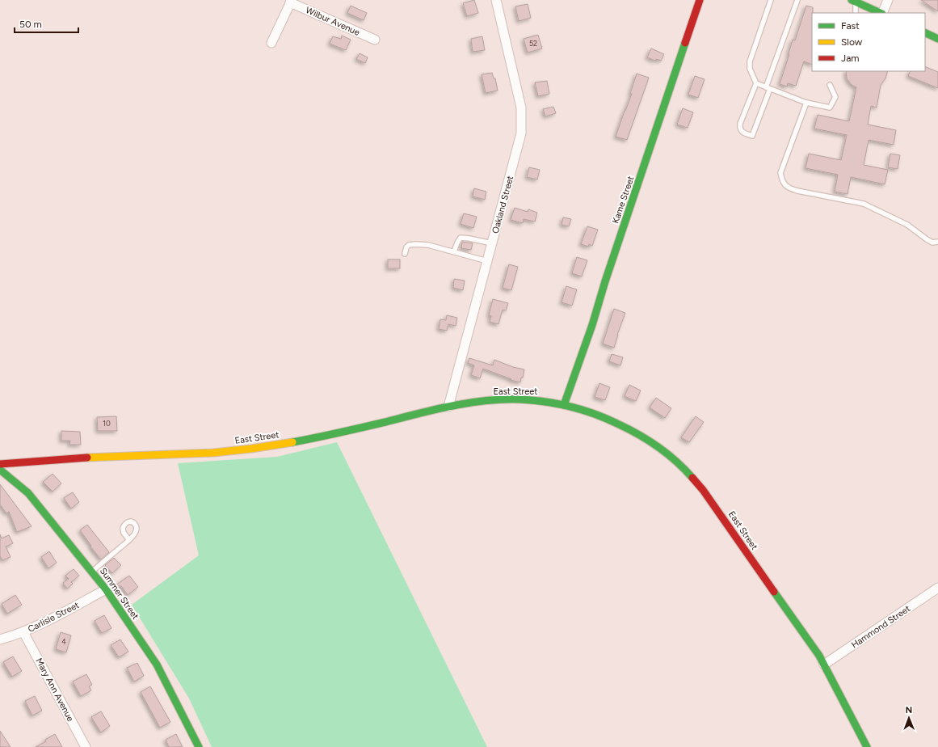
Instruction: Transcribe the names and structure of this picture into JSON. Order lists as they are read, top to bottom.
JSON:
{
  "streets": {
    "street": [
      "Wilbur Avenue",
      "Kame Street",
      "Oakland Street",
      "East Street",
      "Summer Street",
      "Carlisle Street",
      "Hammond Street",
      "Mary Ann Avenue"
    ]
  },
  "crossings": [
    ["Kame Street", "East Street"],
    ["Oakland Street", "East Street"],
    ["East Street", "Hammond Street"],
    ["Summer Street", "Carlisle Street"],
    ["Carlisle Street", "Mary Ann Avenue"]
  ],
  "house_numbers": ["52", "10", "4"],
  "legend": ["Fast", "Slow", "Jam"],
  "scale_bar": "50 m",
  "north": "top"
}
